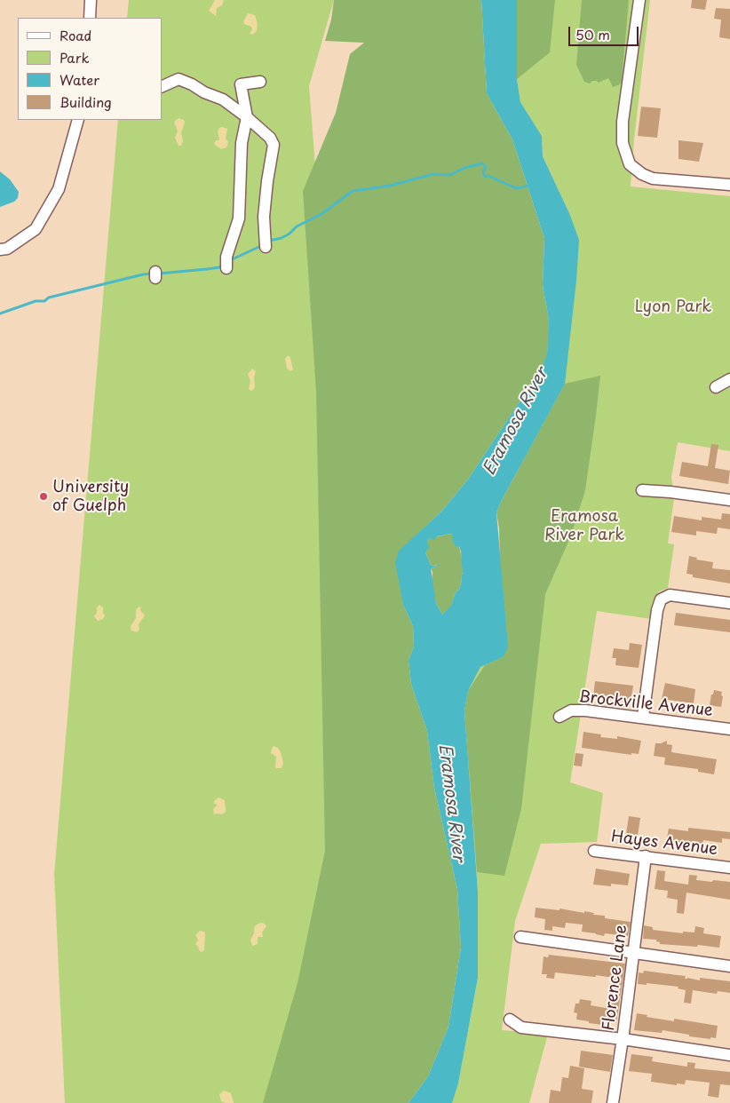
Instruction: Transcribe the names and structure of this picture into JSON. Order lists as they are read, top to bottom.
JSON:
{
  "streets": {
    "street": ["Brockville Avenue", "Hayes Avenue", "Florence Lane"]
  },
  "crossings": [
    ["Hayes Avenue", "Florence Lane"]
  ],
  "water": ["Eramosa River"],
  "parks": ["Lyon Park", "Eramosa River Park"],
  "places": ["University of Guelph"],
  "legend": [
    "Road",
    "Park",
    "Water",
    "Building"
  ],
  "scale_bar": "50 m"
}
